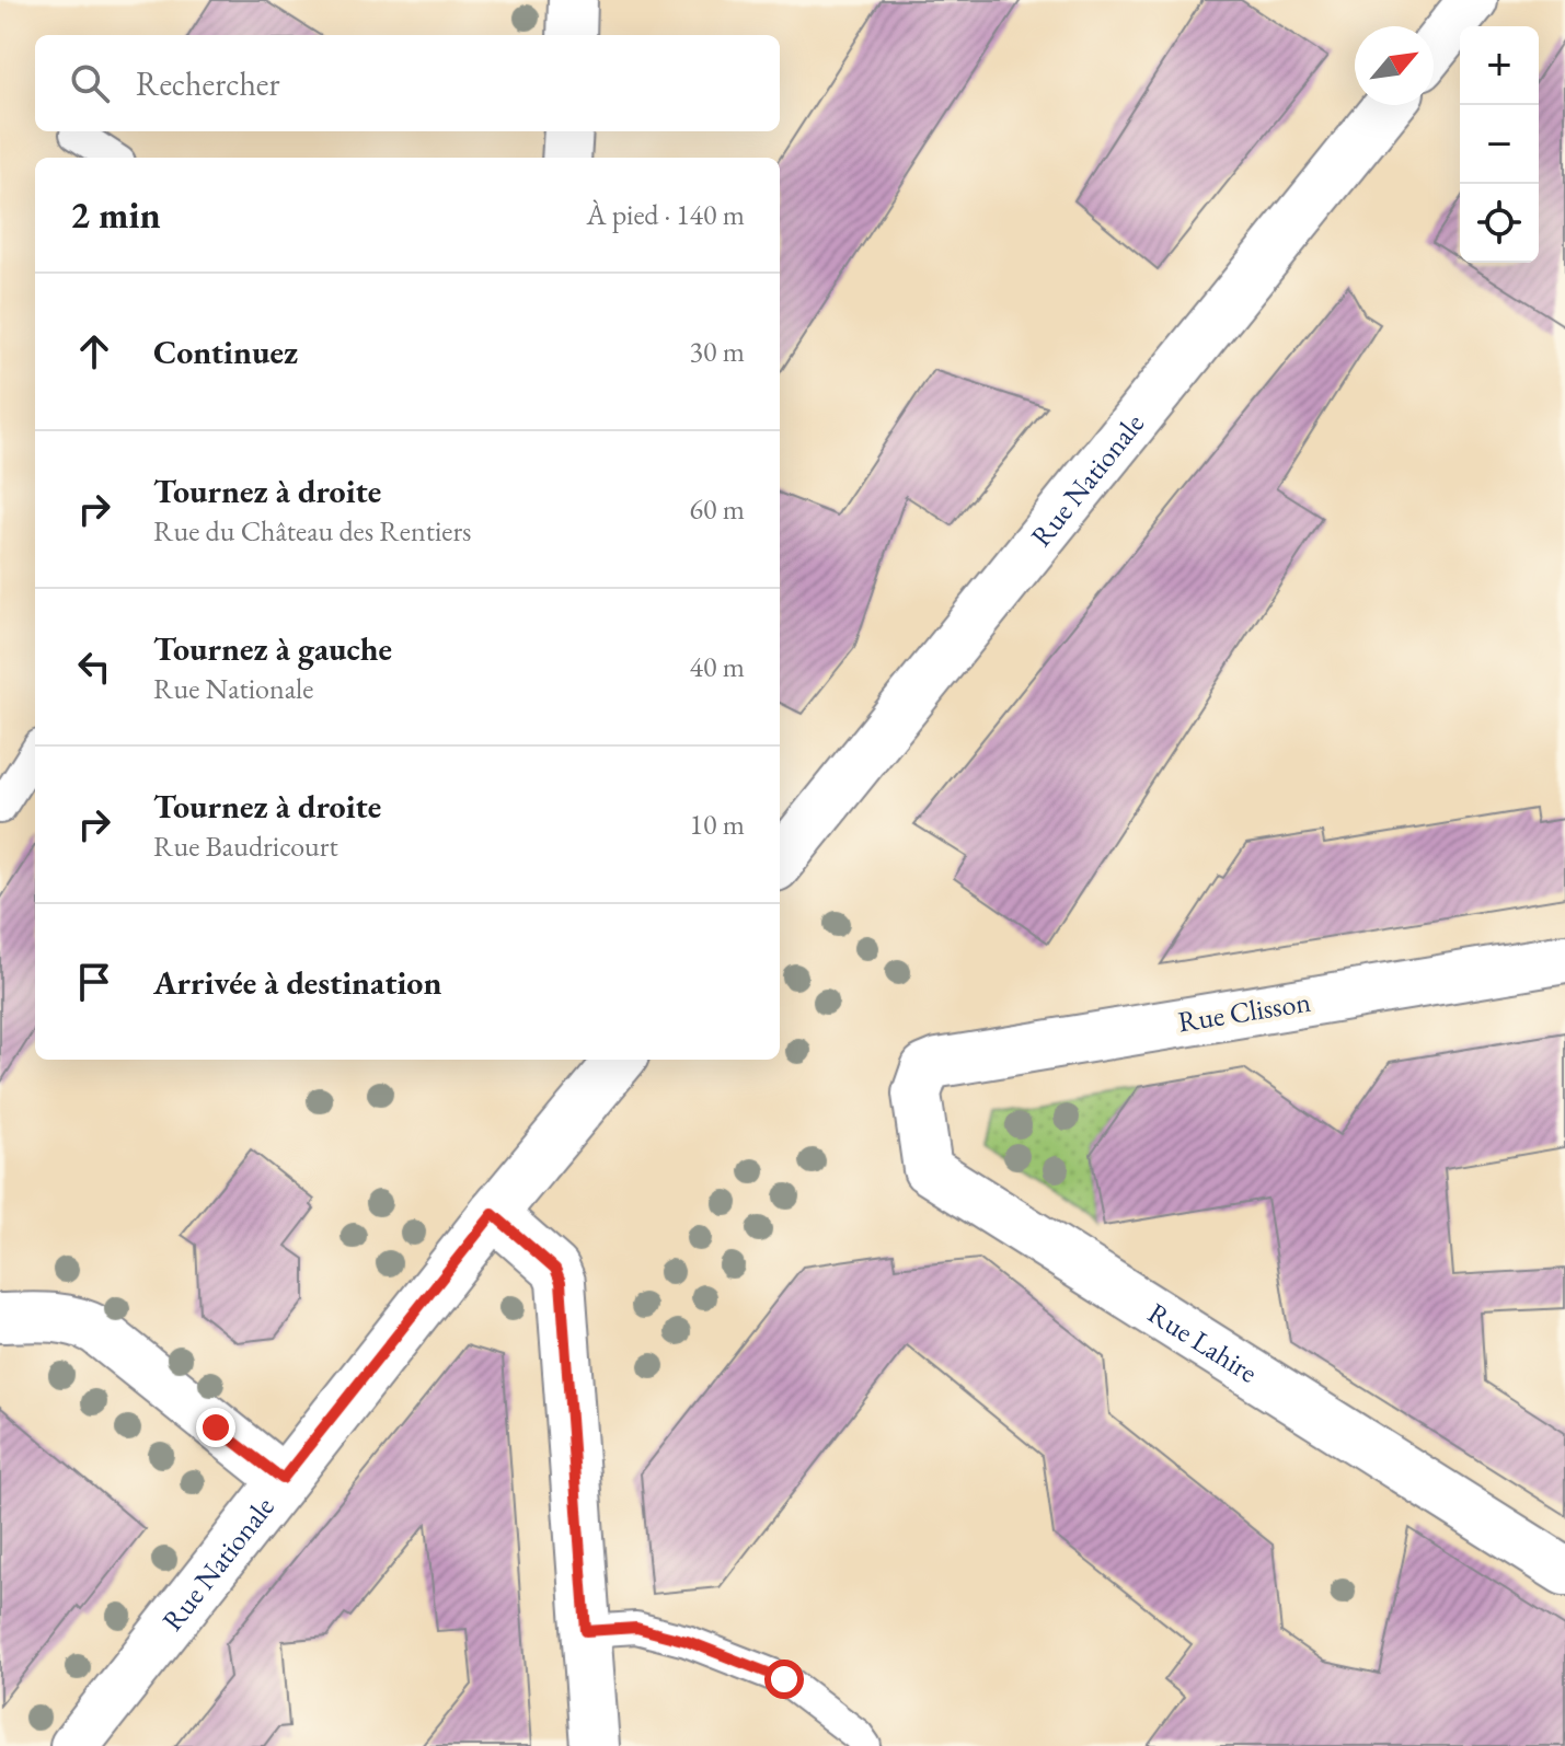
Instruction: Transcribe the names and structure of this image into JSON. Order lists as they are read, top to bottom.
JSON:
{
  "streets": {
    "street": ["Rue Nationale", "Rue Clisson", "Rue Lahire"]
  },
  "crossings": [
    ["Rue Clisson", "Rue Lahire"]
  ],
  "north": "top right",
  "page": {
    "map_buttons": ["+", "−"],
    "search": "Rechercher",
    "heading": ["2 min", "À pied · 140 m"],
    "list": [
      ["Continuez", "30 m"],
      ["Tournez à droite", "Rue du Château des Rentiers", "60 m"],
      ["Tournez à gauche", "Rue Nationale", "40 m"],
      ["Tournez à droite", "Rue Baudricourt", "10 m"],
      "Arrivée à destination"
    ]
  }
}
